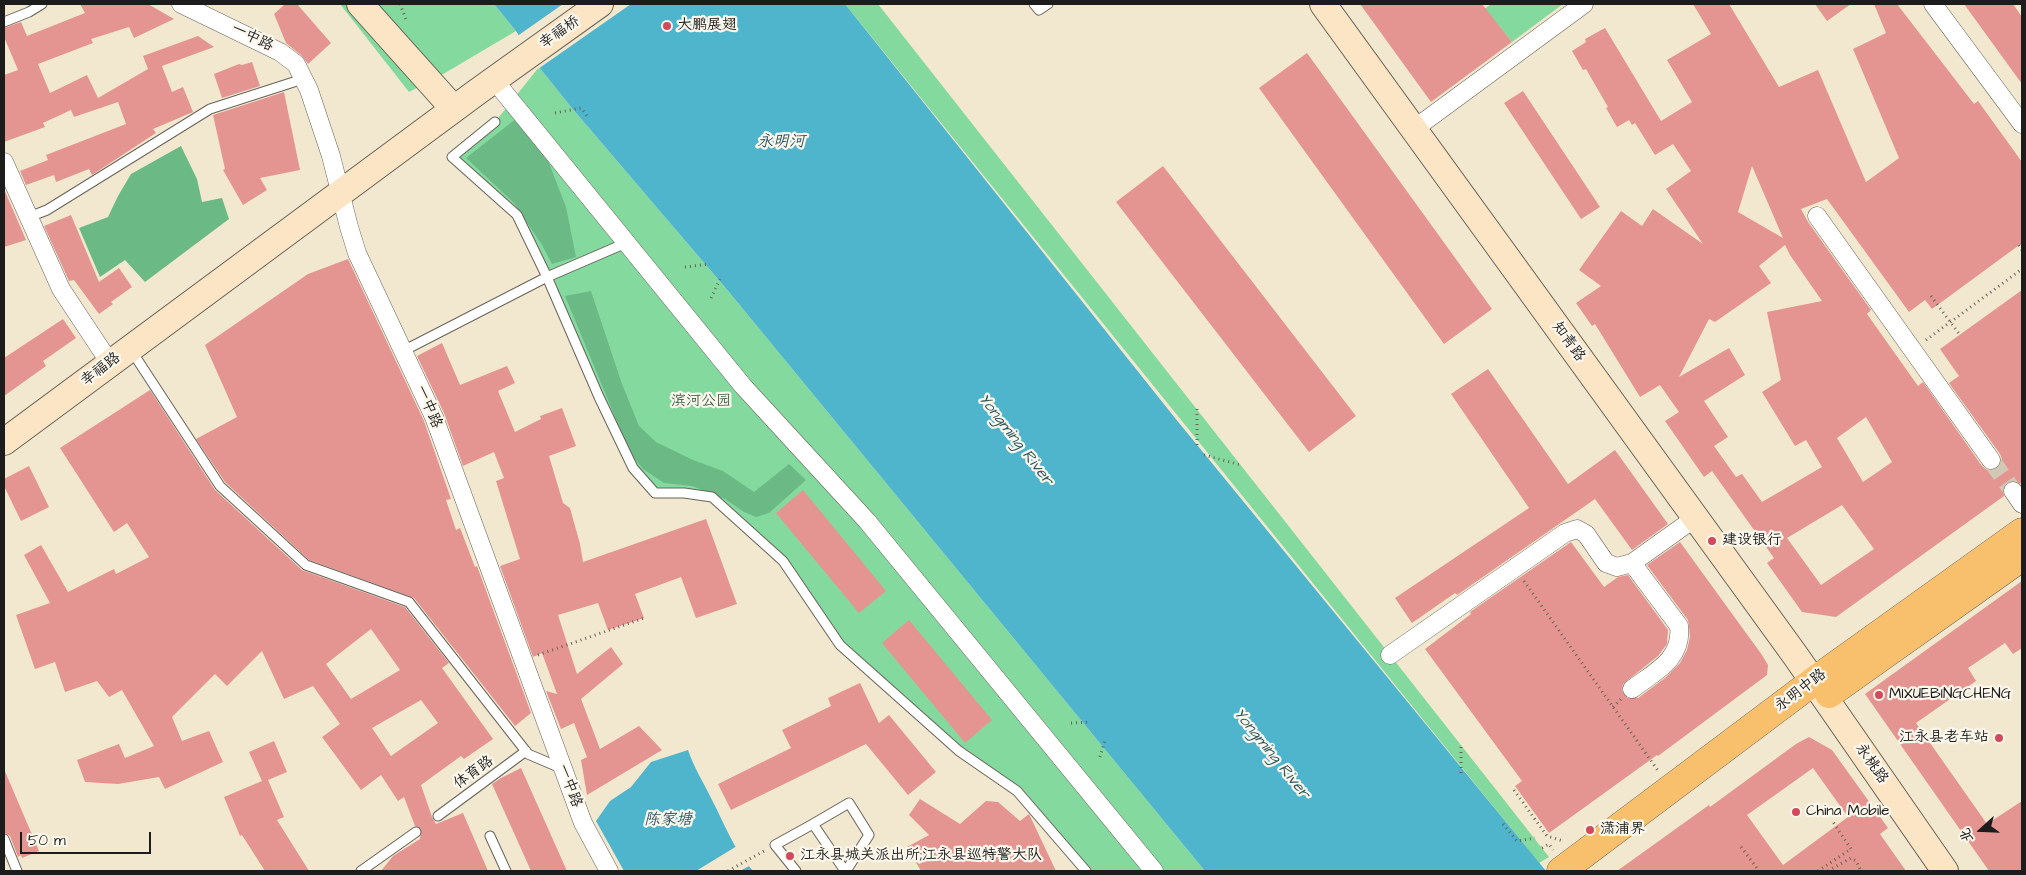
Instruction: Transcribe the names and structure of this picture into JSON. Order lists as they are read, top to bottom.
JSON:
{
  "streets": {
    "main road": [
      "幸福桥",
      "知青路",
      "幸福路",
      "永明中路",
      "永桃路"
    ],
    "street": ["一中路"],
    "lane": ["体育路"]
  },
  "crossings": [
    ["幸福桥", "一中路"],
    ["幸福桥", "幸福路"],
    ["一中路", "幸福路"],
    ["知青路", "永明中路"],
    ["知青路", "永桃路"],
    ["永明中路", "永桃路"]
  ],
  "water": ["永明河", "Yongming River", "陈家塘"],
  "parks": ["滨河公园"],
  "places": [
    "大鹏展翅",
    "建设银行",
    "MIXUEBINGCHENG",
    "江永县老车站",
    "China Mobile",
    "潇浦界",
    "江永县城关派出所;江永县巡特警大队"
  ],
  "scale_bar": "50 m",
  "north": "left"
}
